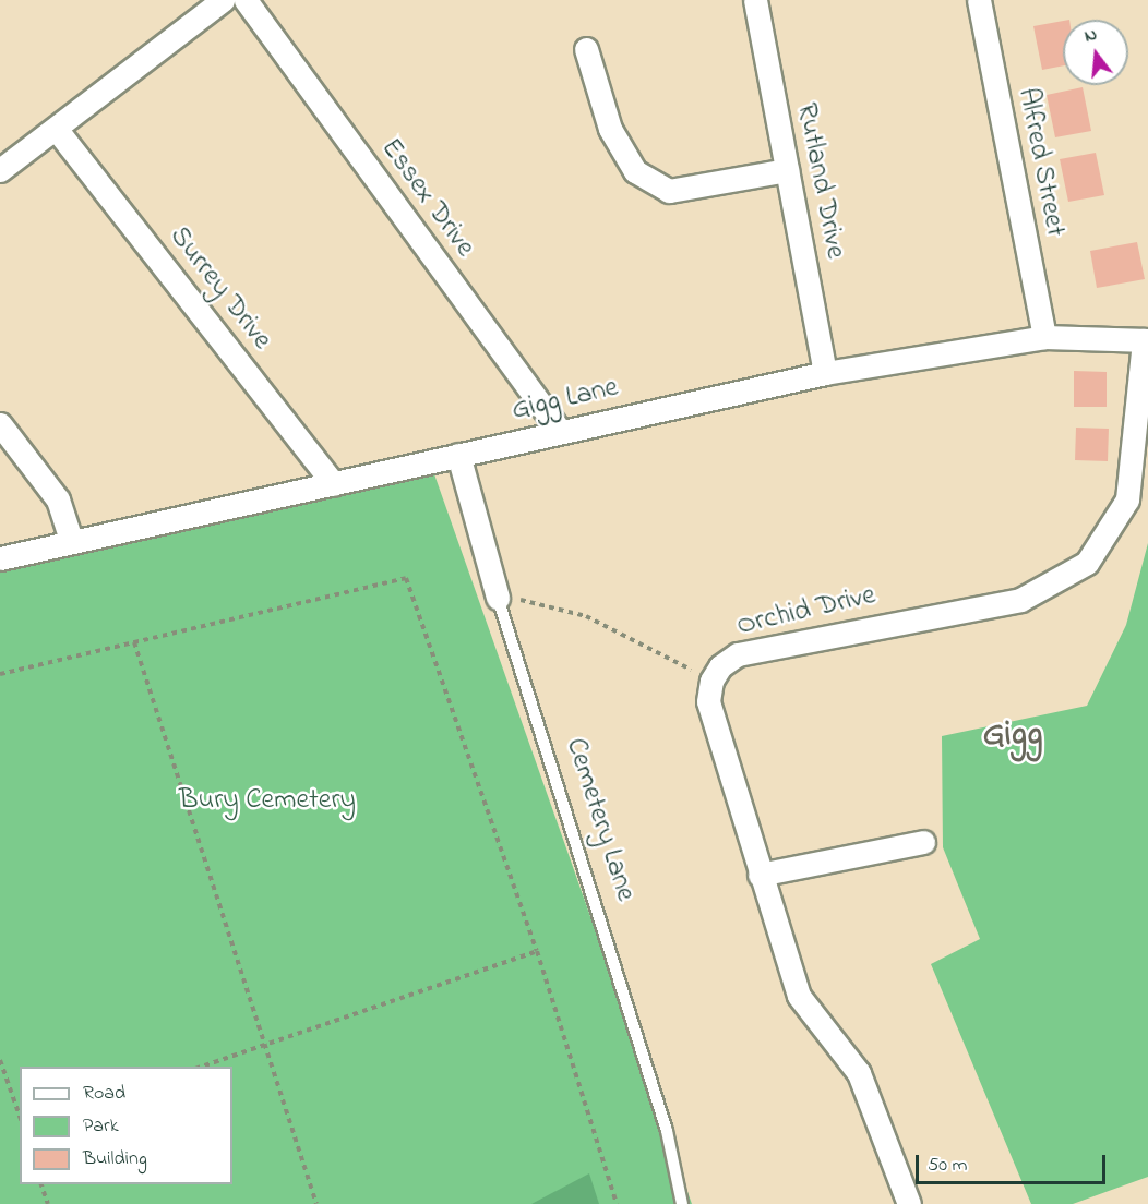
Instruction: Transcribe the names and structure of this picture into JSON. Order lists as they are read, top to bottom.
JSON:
{
  "streets": {
    "street": [
      "Alfred Street",
      "Rutland Drive",
      "Essex Drive",
      "Surrey Drive",
      "Gigg Lane",
      "Orchid Drive",
      "Cemetery Lane"
    ]
  },
  "crossings": [
    ["Alfred Street", "Gigg Lane"],
    ["Rutland Drive", "Gigg Lane"],
    ["Essex Drive", "Gigg Lane"],
    ["Surrey Drive", "Gigg Lane"],
    ["Gigg Lane", "Orchid Drive"],
    ["Gigg Lane", "Cemetery Lane"]
  ],
  "districts": ["Gigg"],
  "parks": ["Bury Cemetery"],
  "legend": ["Road", "Park", "Building"],
  "scale_bar": "50 m",
  "north": "top"
}
